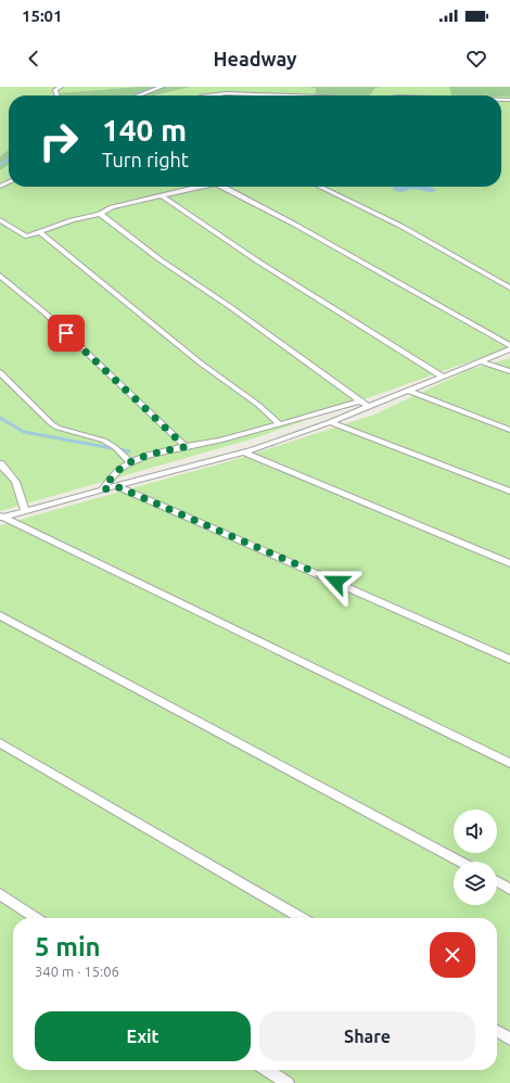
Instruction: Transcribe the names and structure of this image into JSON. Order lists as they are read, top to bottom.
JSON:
{
  "page": {
    "status": "15:01",
    "header": "Headway",
    "turn": ["140 m", "Turn right"],
    "heading": ["5 min", "340 m · 15:06"],
    "buttons": ["Exit", "Share"]
  }
}
